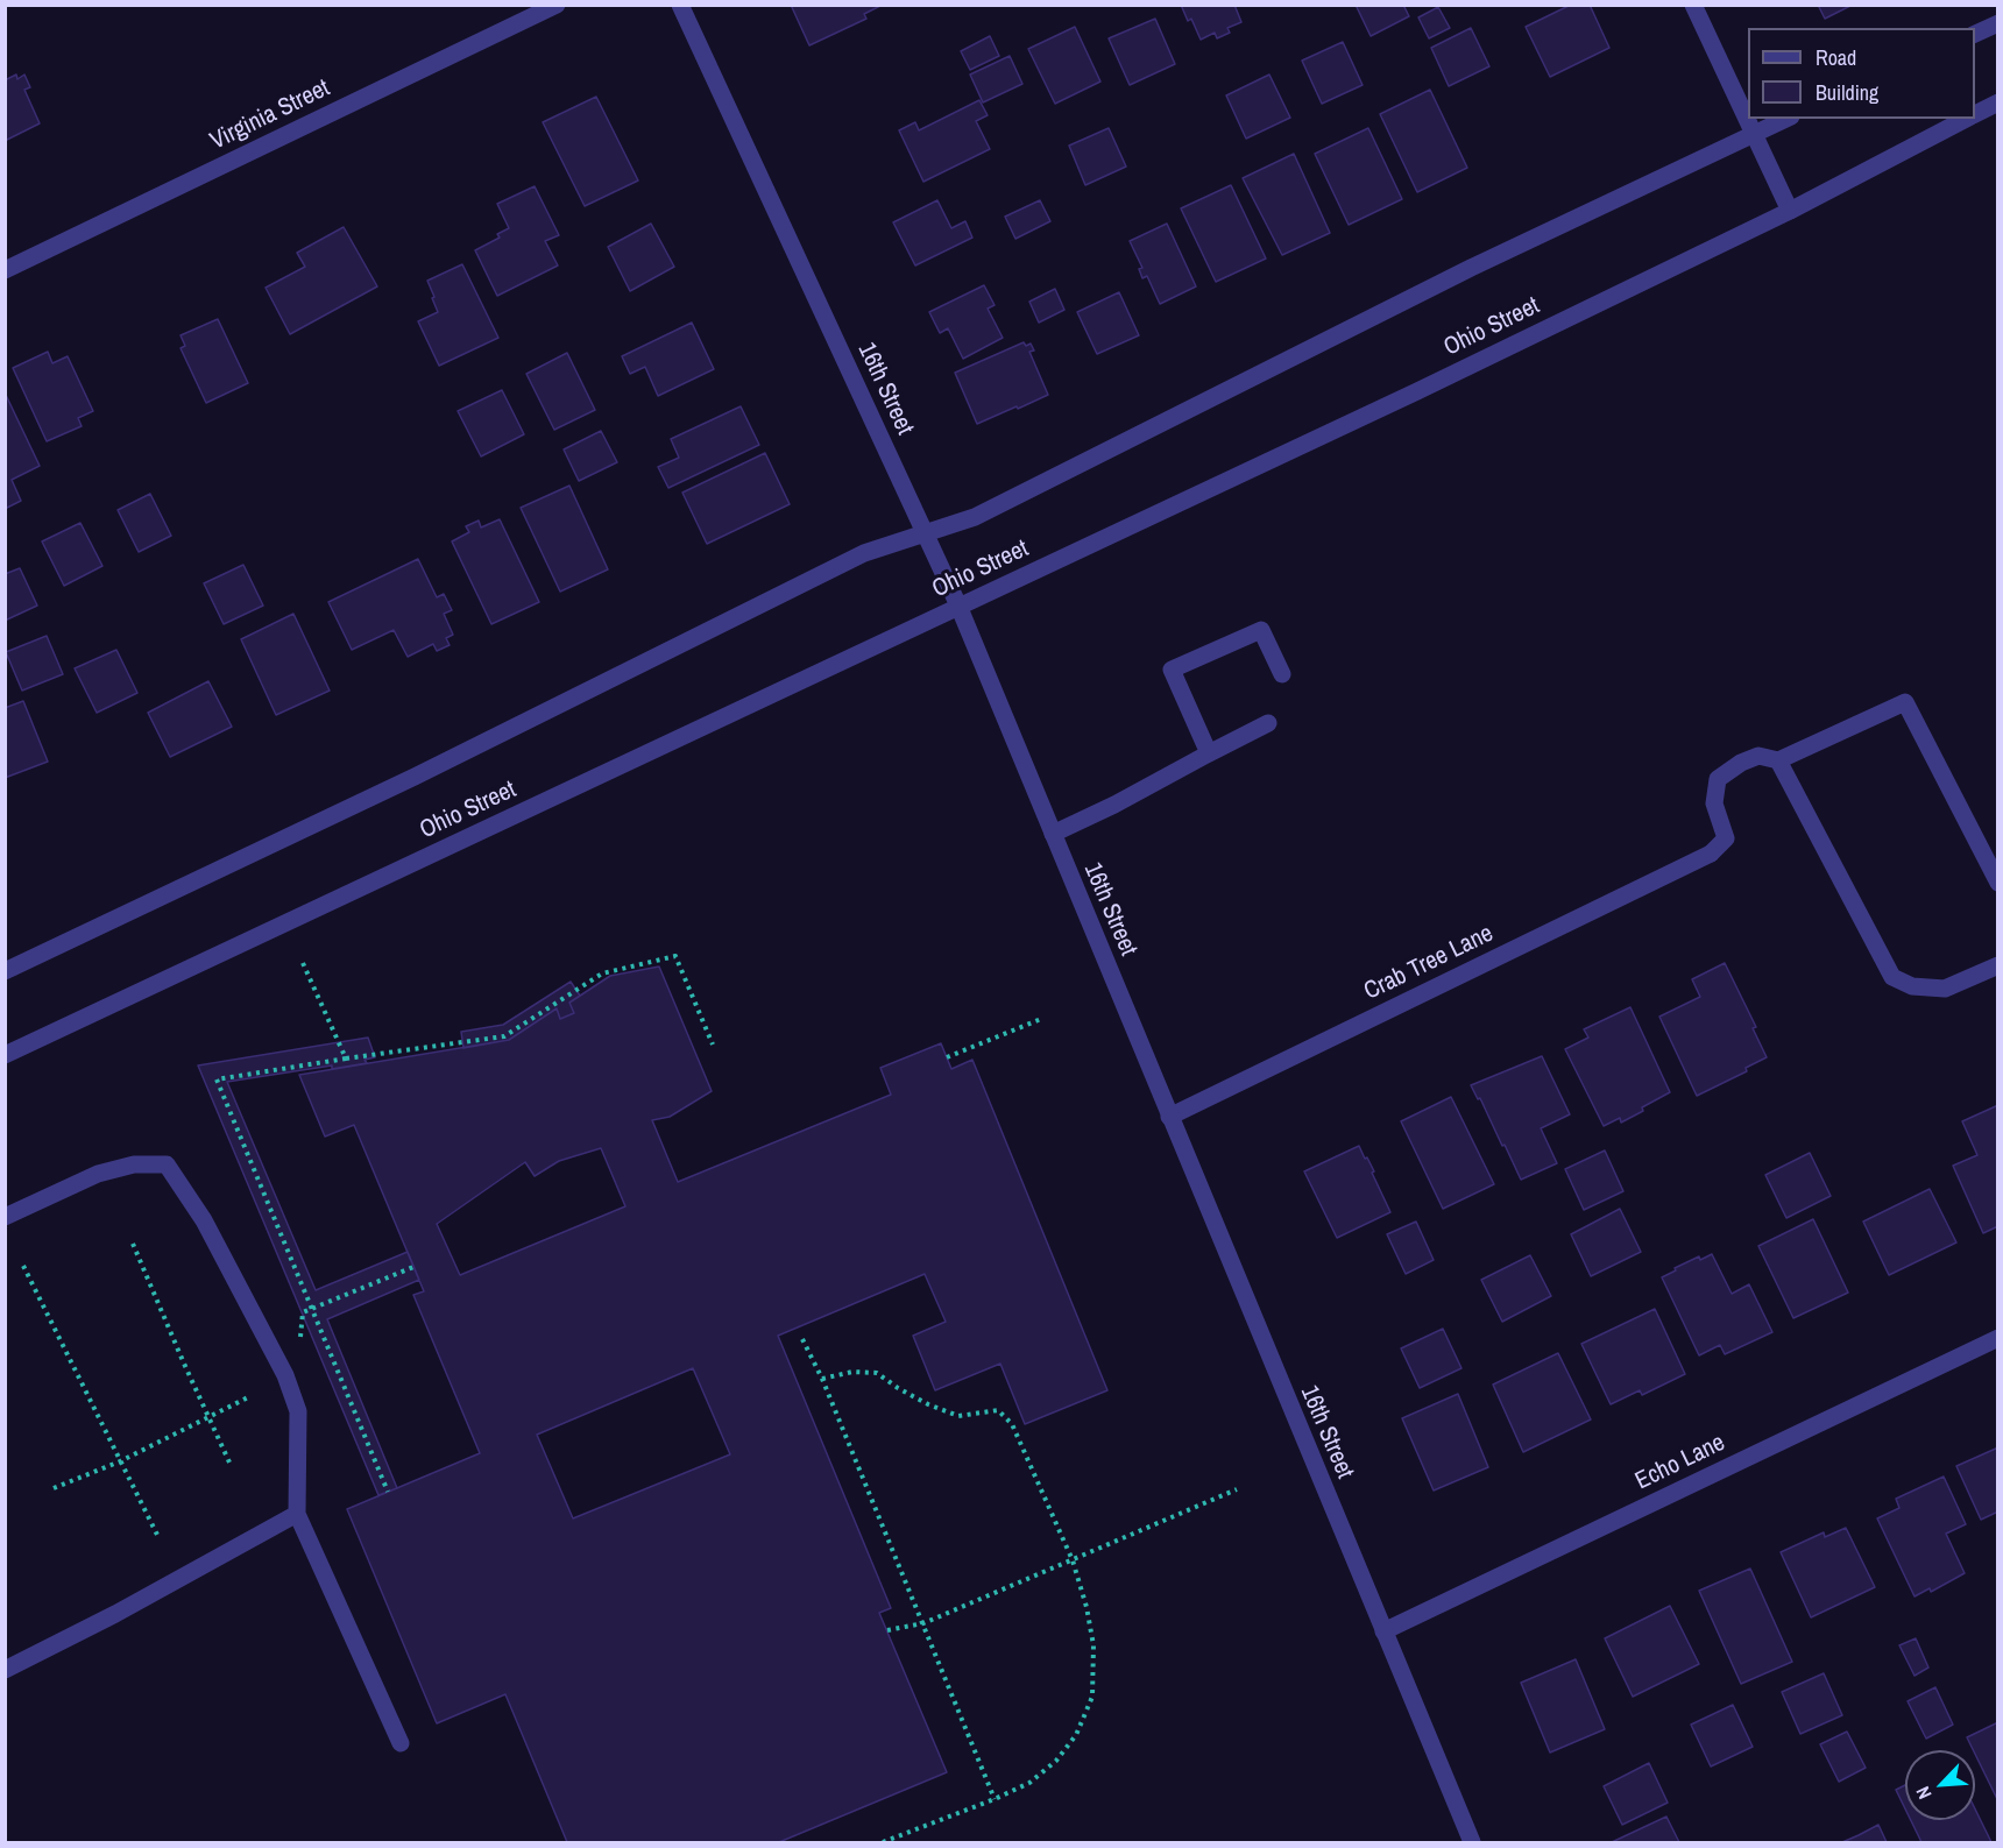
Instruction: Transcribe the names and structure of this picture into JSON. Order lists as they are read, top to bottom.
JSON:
{
  "streets": {
    "street": [
      "Virginia Street",
      "Ohio Street",
      "16th Street",
      "Crab Tree Lane",
      "Echo Lane"
    ]
  },
  "crossings": [
    ["Ohio Street", "16th Street"],
    ["16th Street", "Crab Tree Lane"],
    ["16th Street", "Echo Lane"]
  ],
  "legend": ["Road", "Building"],
  "north": "bottom left"
}
